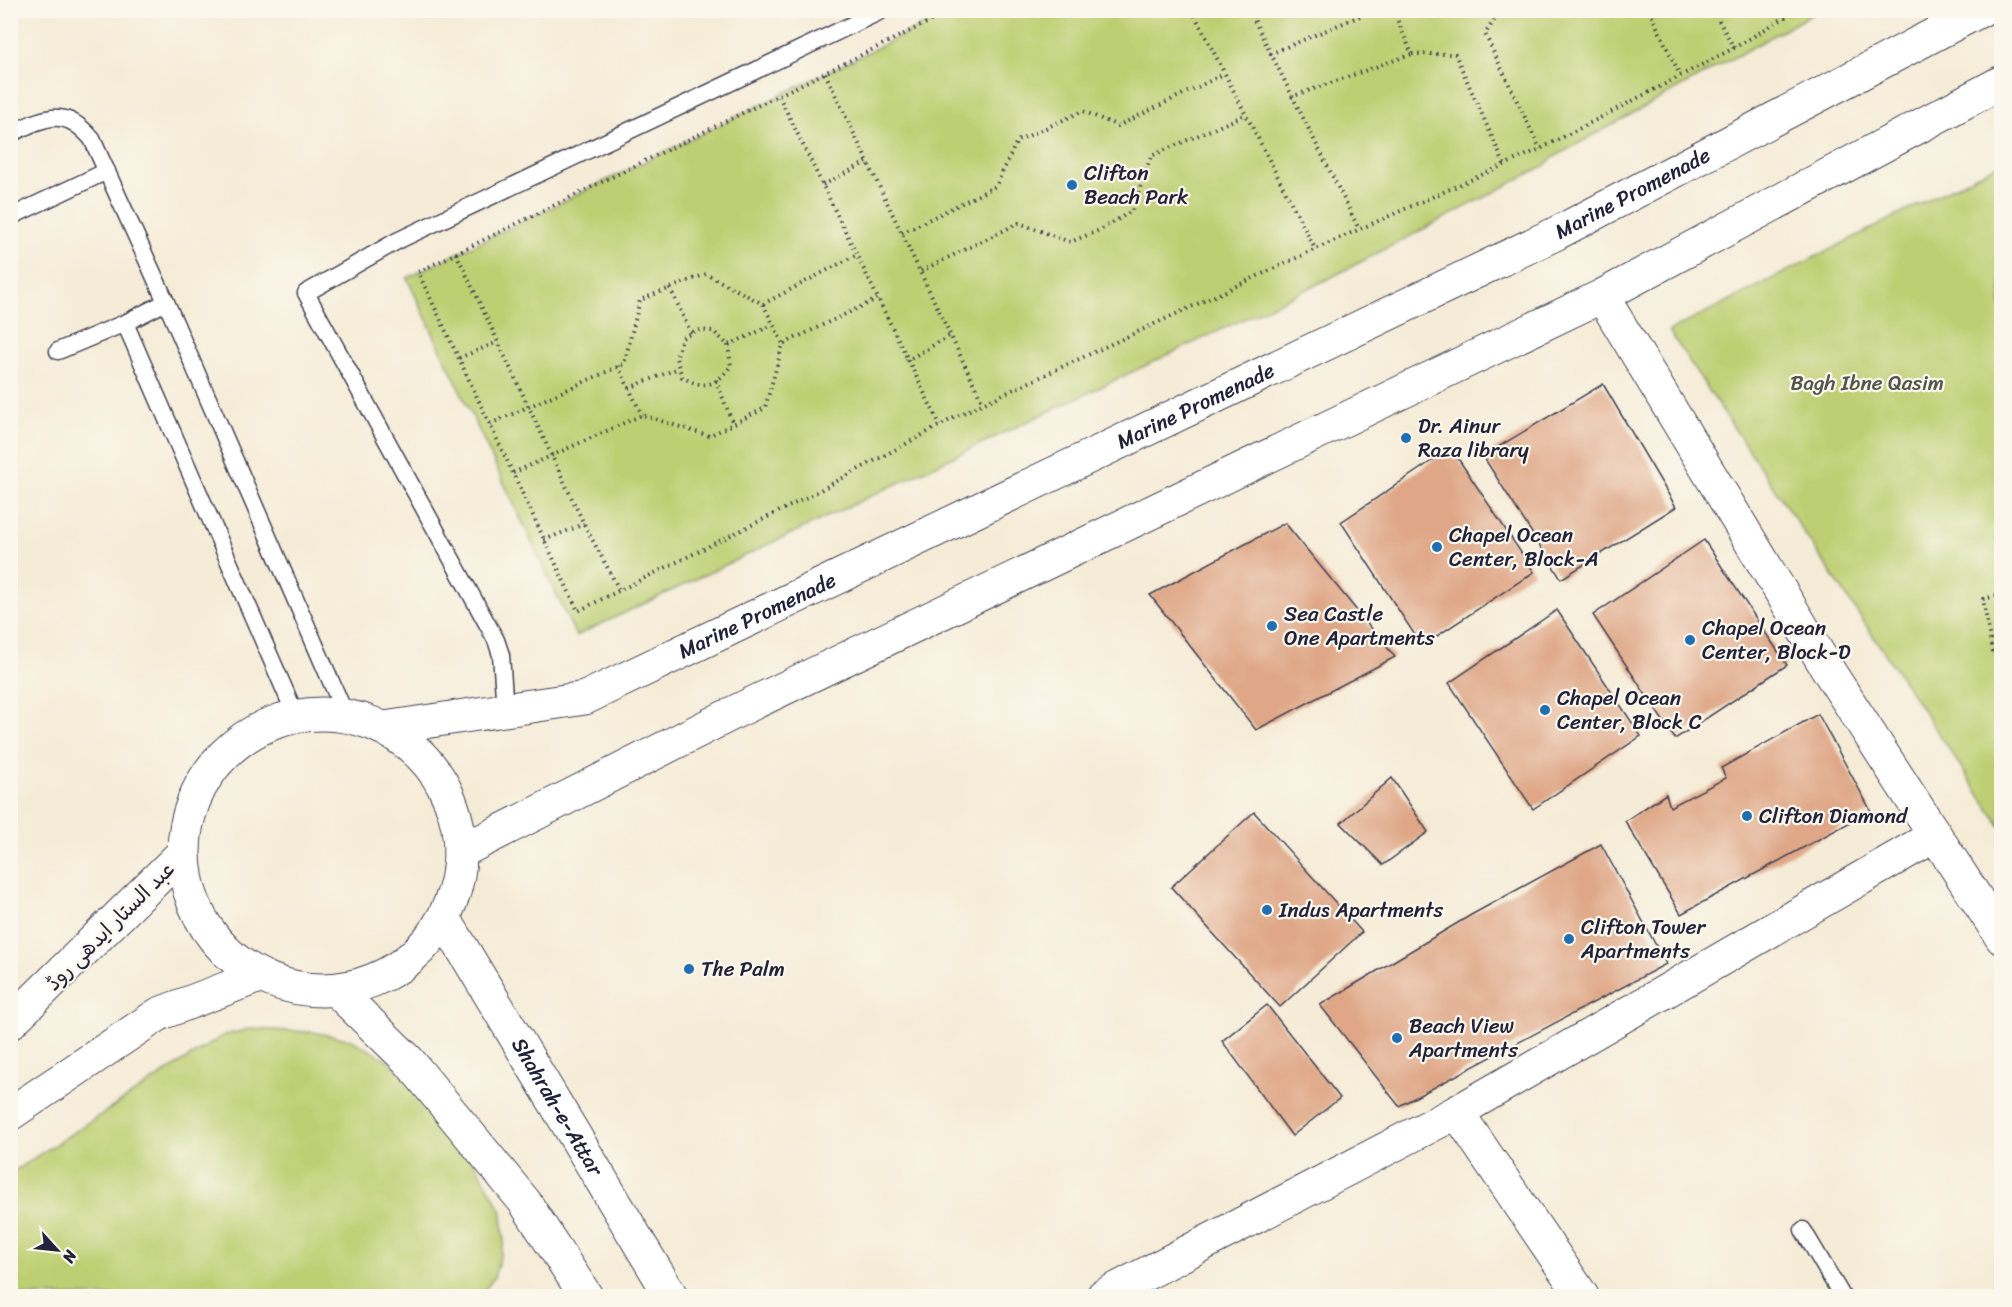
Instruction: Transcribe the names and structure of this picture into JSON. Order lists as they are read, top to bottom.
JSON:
{
  "streets": {
    "main road": ["Marine Promenade", "عبد الستار ایدھی روڈ", "Shahrah-e-Attar"]
  },
  "parks": ["Bagh Ibne Qasim"],
  "places": [
    "Clifton Beach Park",
    "Dr. Ainur Raza library",
    "Chapel Ocean Center, Block-A",
    "Sea Castle One Apartments",
    "Chapel Ocean Center, Block-D",
    "Chapel Ocean Center, Block C",
    "Clifton Diamond",
    "Indus Apartments",
    "Clifton Tower Apartments",
    "The Palm",
    "Beach View Apartments"
  ],
  "north": "bottom right"
}
